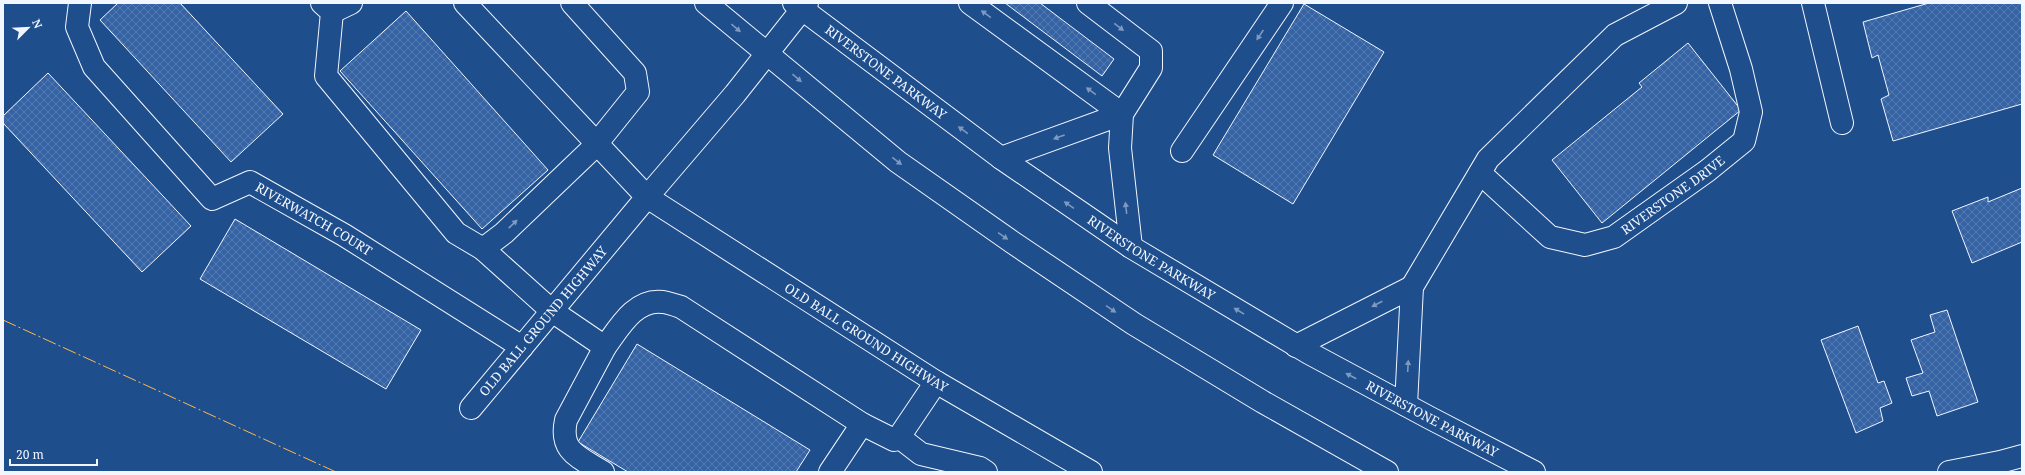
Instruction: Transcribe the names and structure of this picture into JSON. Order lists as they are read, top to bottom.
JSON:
{
  "streets": {
    "main road": [
      "RIVERSTONE PARKWAY",
      "RIVERSTONE DRIVE",
      "RIVERWATCH COURT",
      "OLD BALL GROUND HIGHWAY"
    ]
  },
  "crossings": [
    ["RIVERSTONE PARKWAY", "OLD BALL GROUND HIGHWAY"],
    ["RIVERWATCH COURT", "OLD BALL GROUND HIGHWAY"]
  ],
  "scale_bar": "20 m",
  "north": "top right"
}
